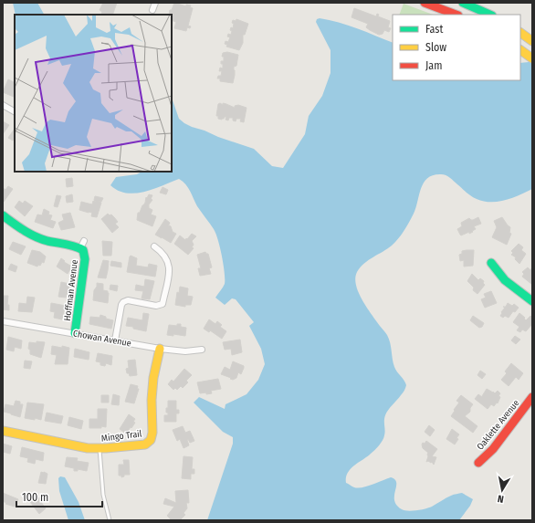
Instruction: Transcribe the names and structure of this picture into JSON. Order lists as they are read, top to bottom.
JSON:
{
  "streets": {
    "street": [
      "Hoffman Avenue",
      "Chowan Avenue",
      "Oaklette Avenue",
      "Mingo Trail"
    ]
  },
  "crossings": [
    ["Hoffman Avenue", "Chowan Avenue"],
    ["Chowan Avenue", "Mingo Trail"]
  ],
  "legend": ["Fast", "Slow", "Jam"],
  "scale_bar": "100 m",
  "north": "bottom"
}
